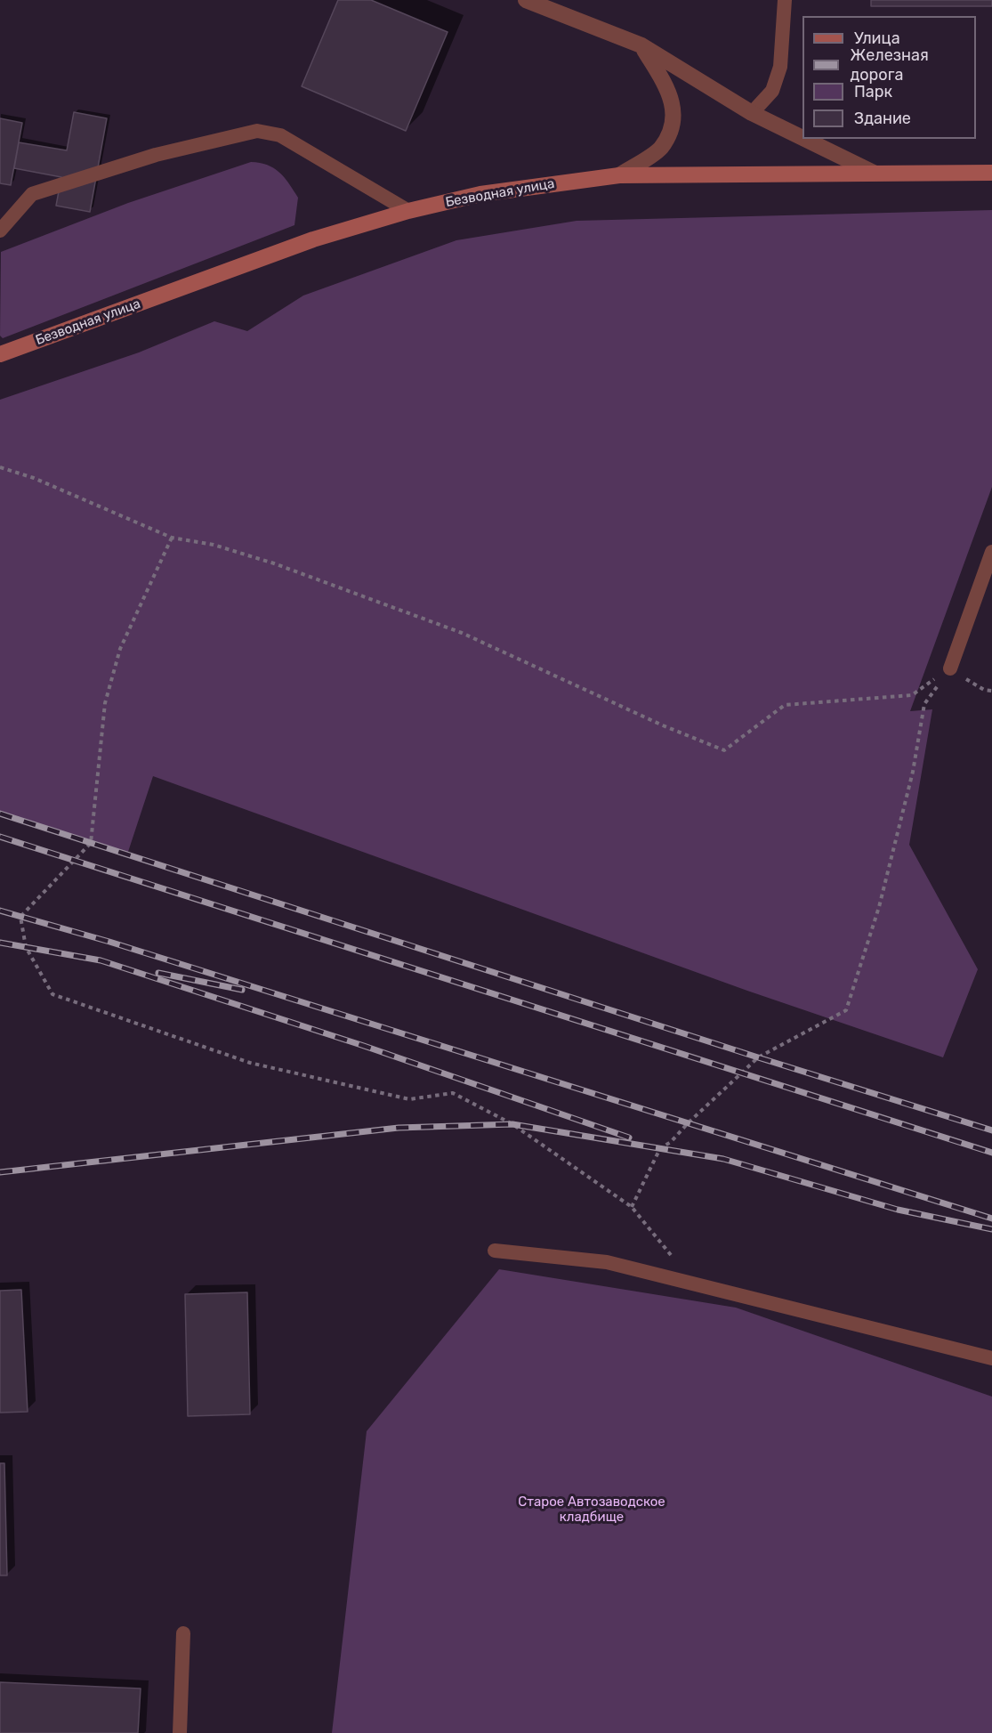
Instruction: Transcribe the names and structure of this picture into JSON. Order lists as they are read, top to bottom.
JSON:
{
  "streets": {
    "main road": ["Безводная улица"]
  },
  "parks": ["Старое Автозаводское кладбище"],
  "legend": [
    "Улица",
    "Железная дорога",
    "Парк",
    "Здание"
  ]
}
